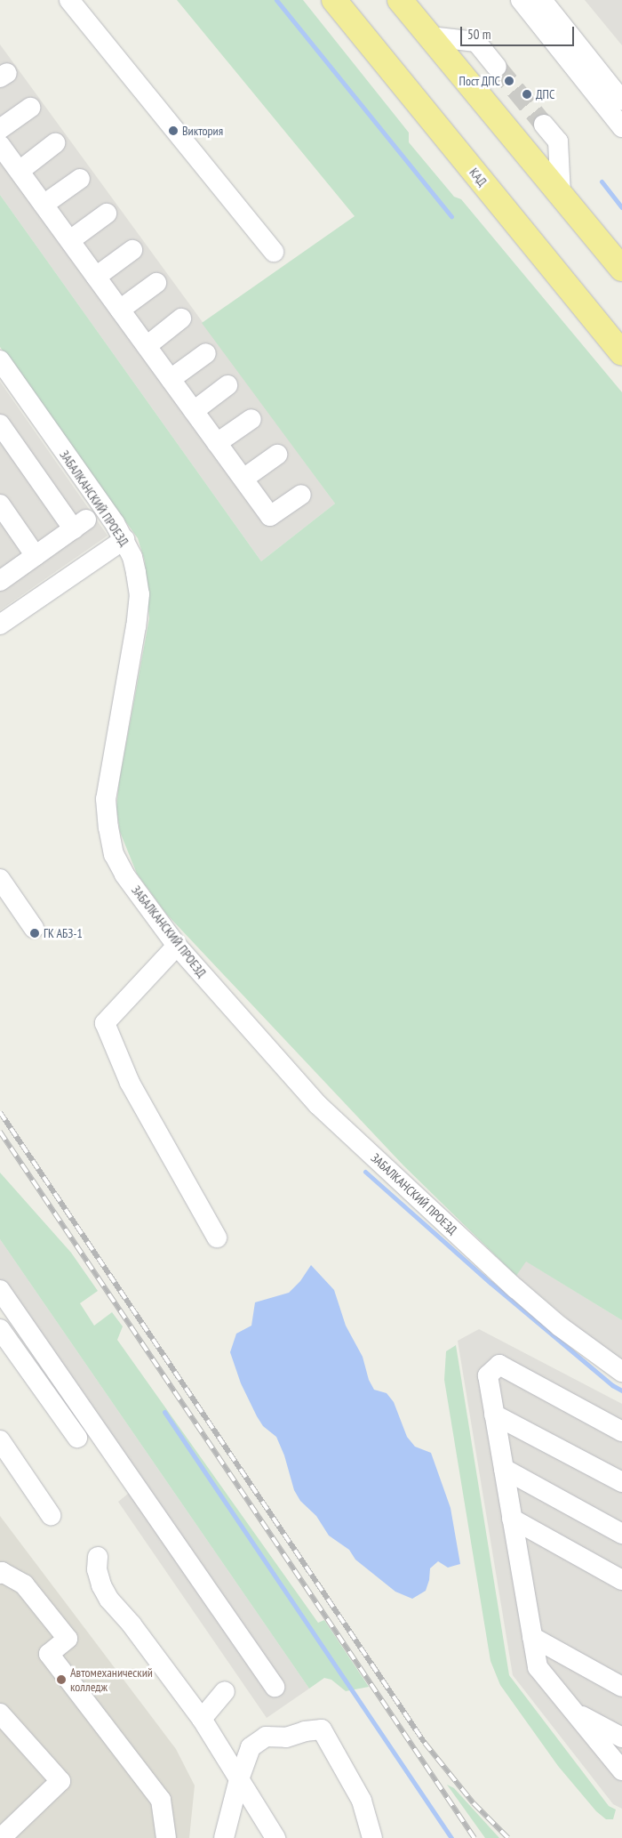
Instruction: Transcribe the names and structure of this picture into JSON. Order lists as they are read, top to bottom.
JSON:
{
  "streets": {
    "highway": ["КАД"],
    "street": ["ЗАБАЛКАНСКИЙ ПРОЕЗД"]
  },
  "places": [
    "Пост ДПС",
    "ДПС",
    "Виктория",
    "ГК АБЗ-1",
    "Автомеханический колледж"
  ],
  "scale_bar": "50 m"
}
